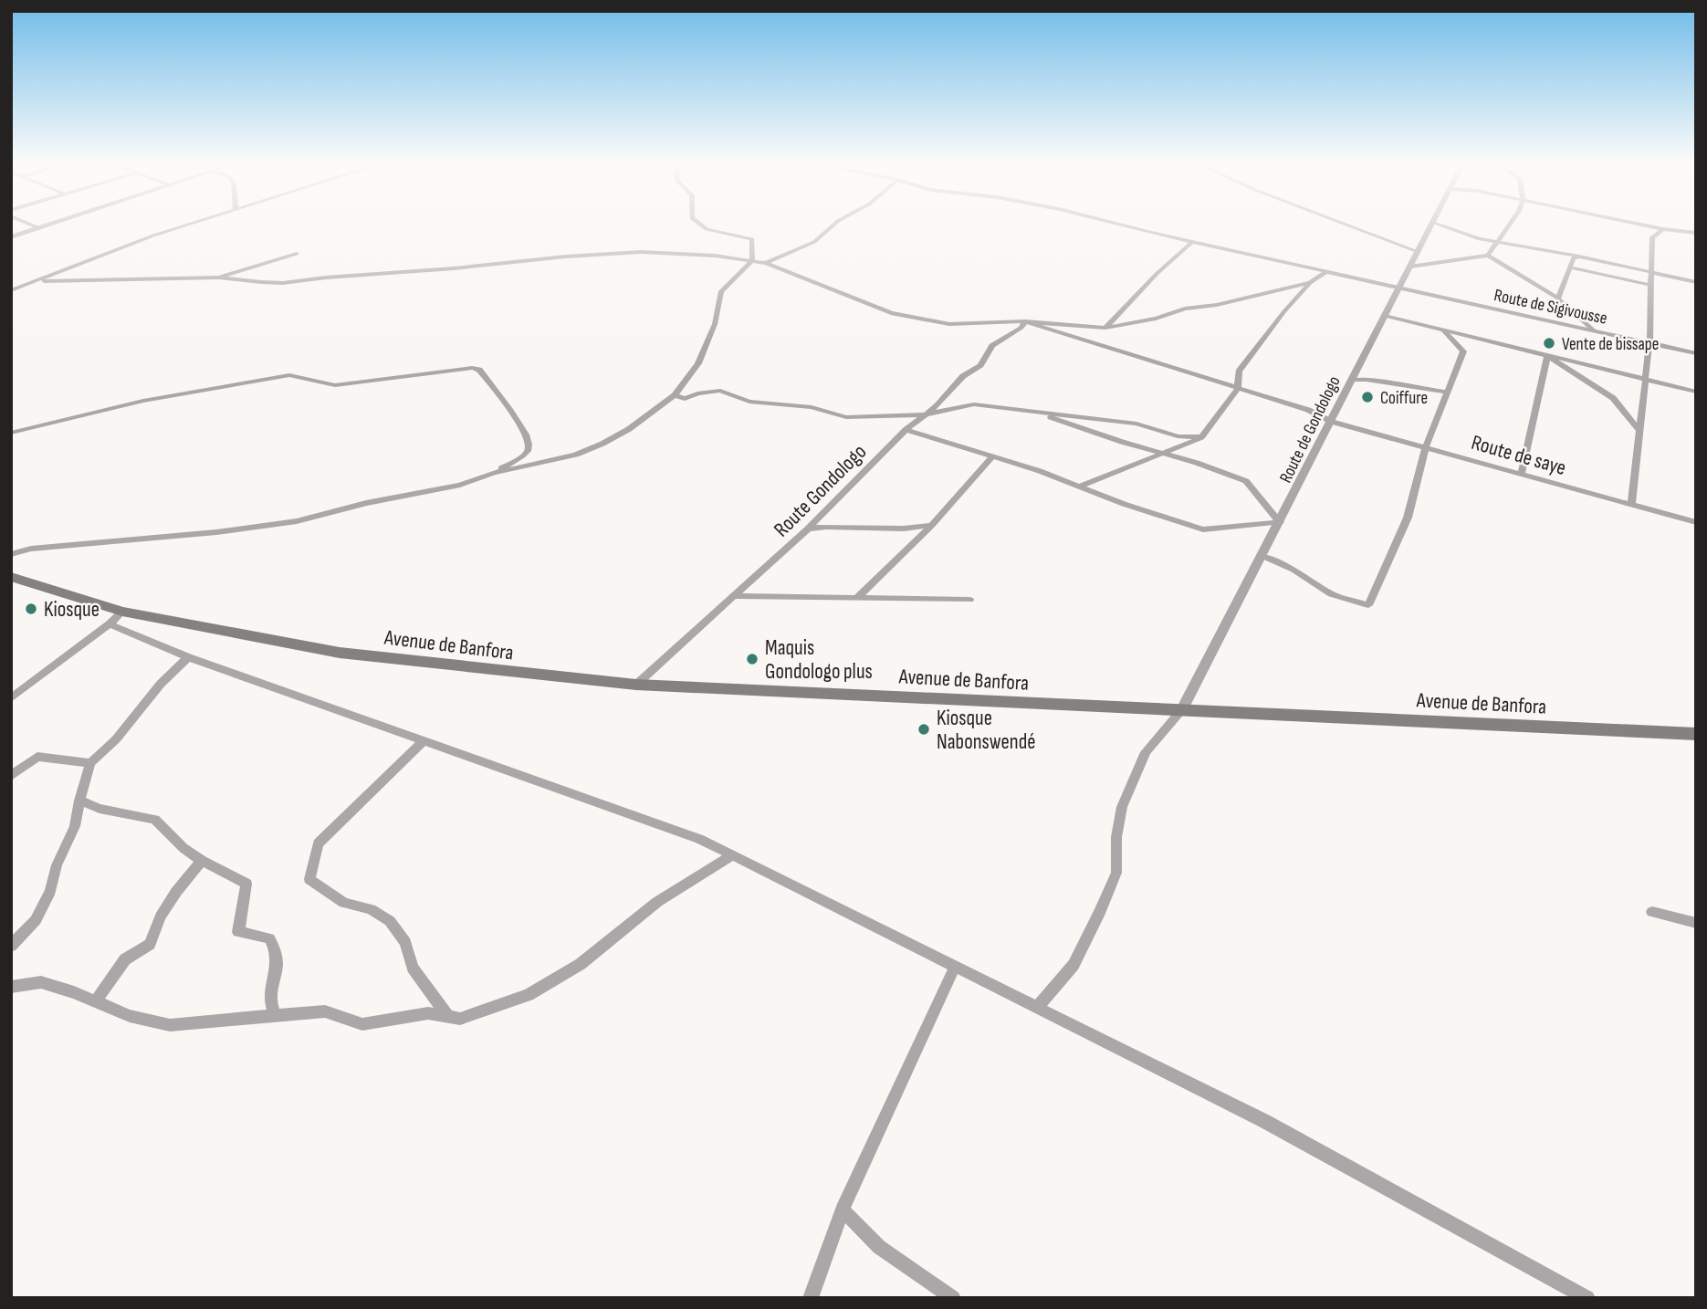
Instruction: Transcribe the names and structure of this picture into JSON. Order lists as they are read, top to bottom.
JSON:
{
  "streets": {
    "main road": ["Avenue de Banfora"],
    "street": [
      "Route de Sigivousse",
      "Route de Gondologo",
      "Route de saye",
      "Route Gondologo"
    ]
  },
  "crossings": [
    ["Route de Sigivousse", "Route de Gondologo"],
    ["Route de Gondologo", "Route de saye"],
    ["Route de Gondologo", "Avenue de Banfora"],
    ["Route de saye", "Route Gondologo"],
    ["Route Gondologo", "Avenue de Banfora"]
  ],
  "places": [
    "Vente de bissape",
    "Coiffure",
    "Kiosque",
    "Maquis Gondologo plus",
    "Kiosque Nabonswendé"
  ]
}
